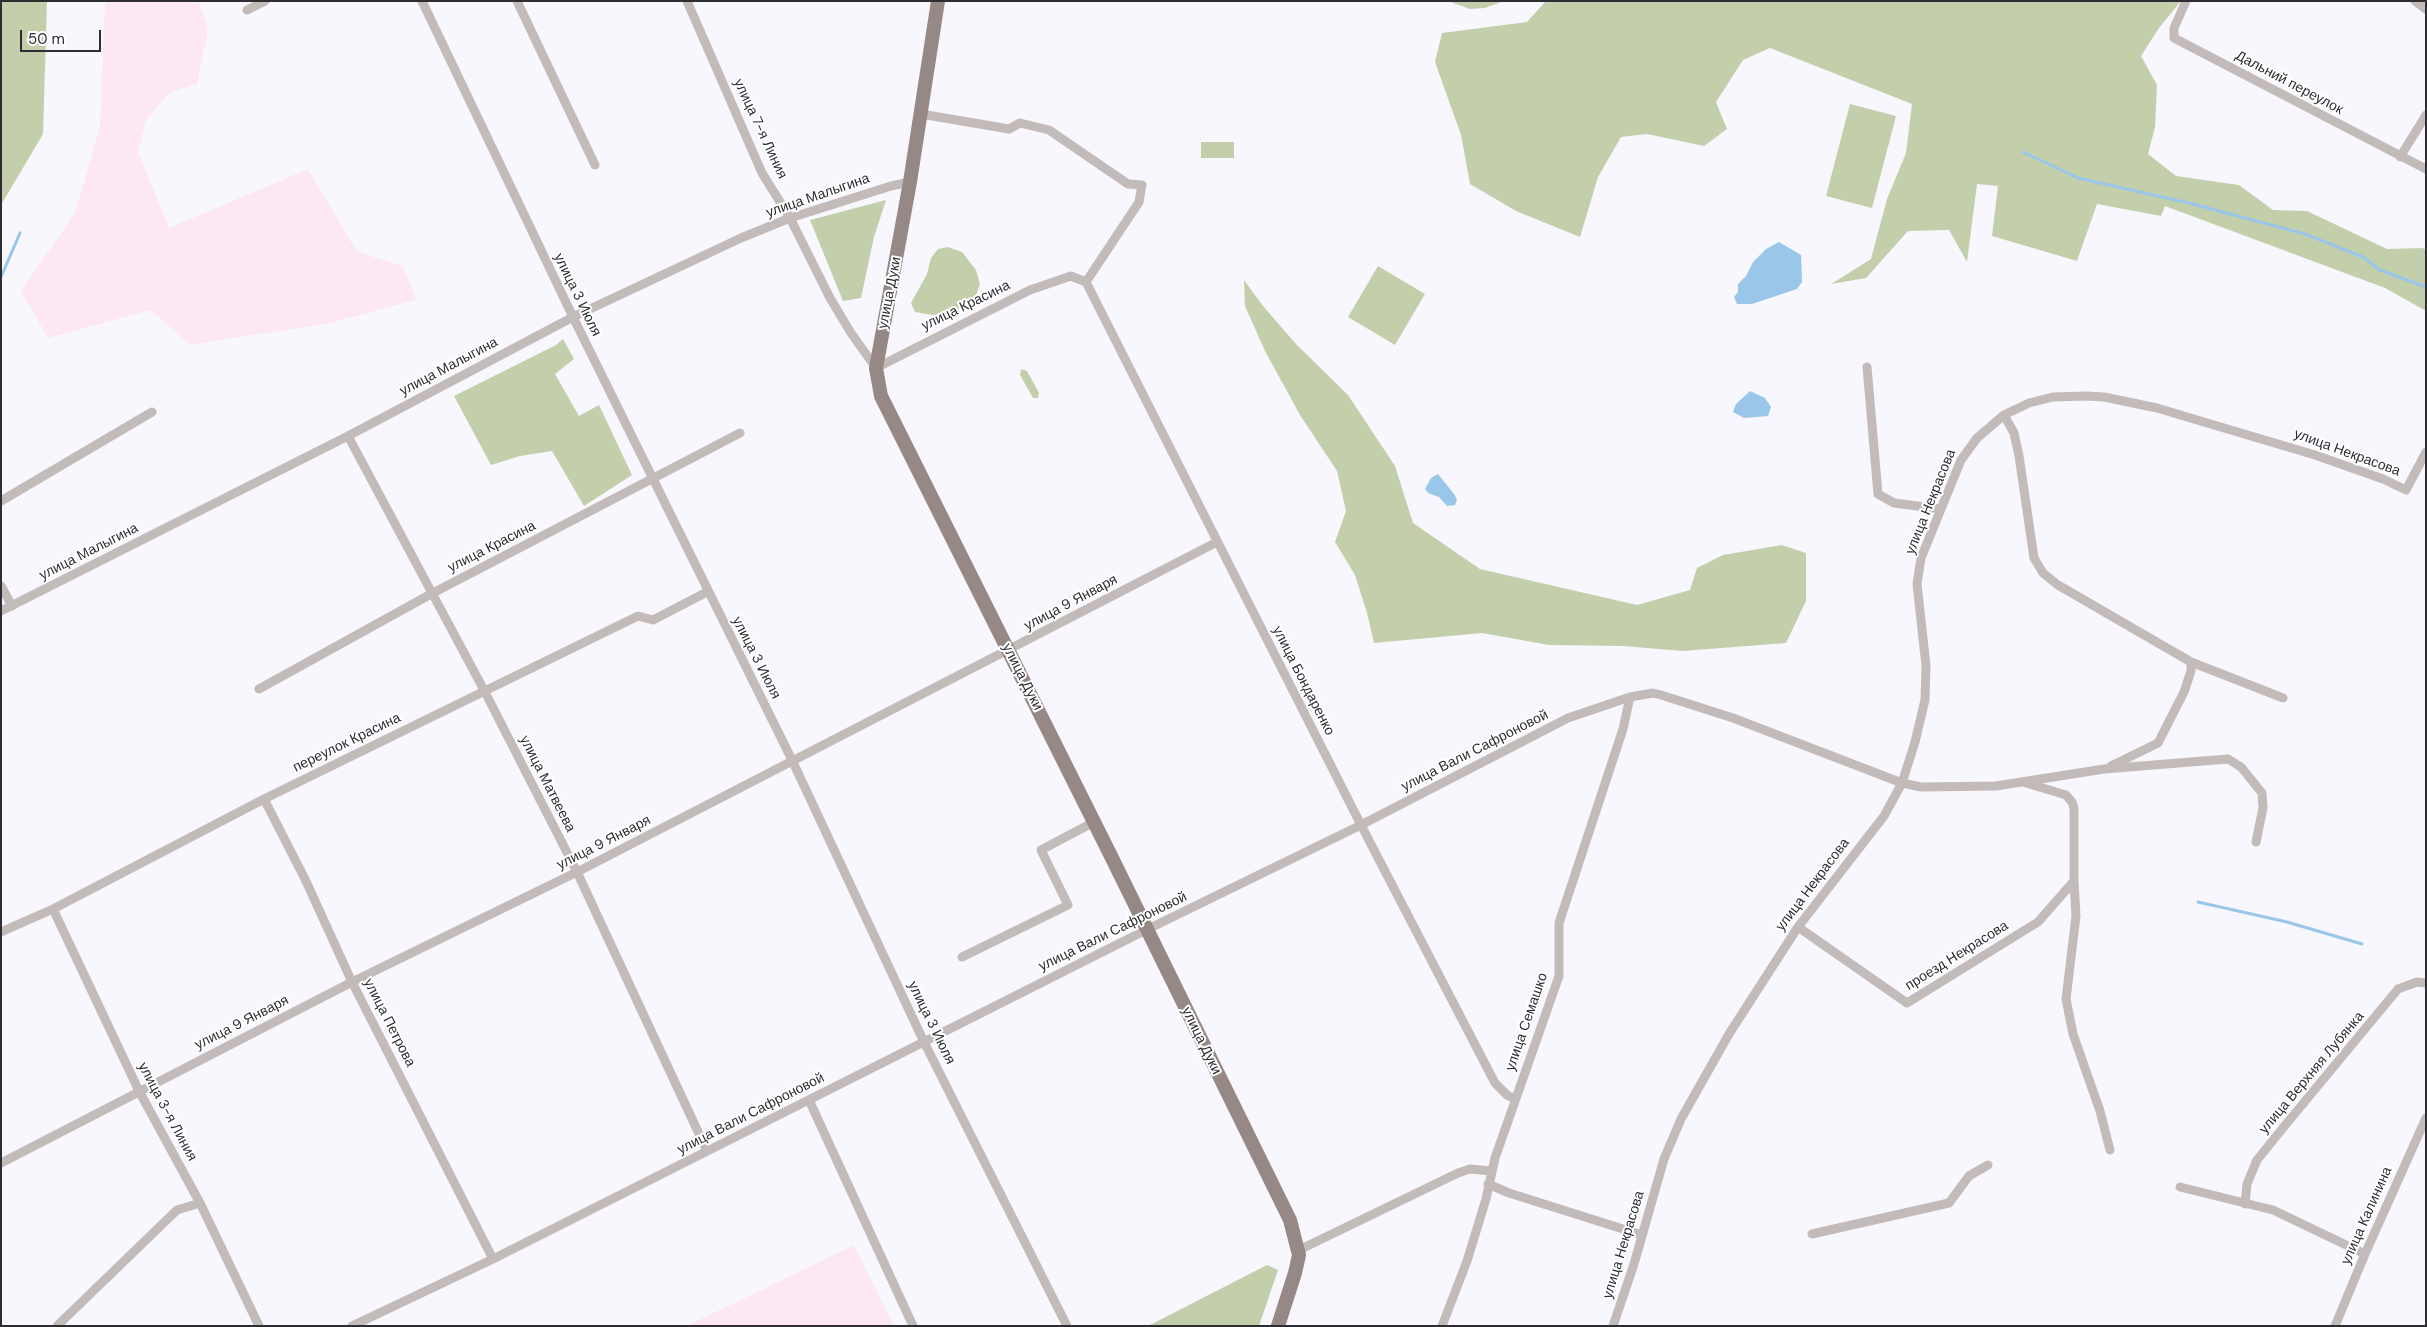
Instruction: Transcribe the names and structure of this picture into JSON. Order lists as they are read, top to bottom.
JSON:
{
  "streets": {
    "main road": ["улица Дуки"],
    "street": [
      "Дальний переулок",
      "улица 7-я Линия",
      "улица Малыгина",
      "улица 3 Июля",
      "улица Красина",
      "улица Некрасова",
      "улица 9 Января",
      "улица Бондаренко",
      "переулок Красина",
      "улица Вали Сафроновой",
      "улица Матвеева",
      "проезд Некрасова",
      "улица Семашко",
      "улица Петрова",
      "улица Верхняя Лубянка",
      "улица 3-я Линия",
      "улица Калинина"
    ]
  },
  "crossings": [
    ["улица 7-я Линия", "улица Малыгина"],
    ["улица 7-я Линия", "улица Дуки"],
    ["улица 7-я Линия", "улица Красина"],
    ["улица Малыгина", "улица Дуки"],
    ["улица Малыгина", "улица 3 Июля"],
    ["улица Малыгина", "улица Матвеева"],
    ["улица Дуки", "улица Красина"],
    ["улица Дуки", "улица 9 Января"],
    ["улица Дуки", "улица Вали Сафроновой"],
    ["улица 3 Июля", "улица Красина"],
    ["улица 3 Июля", "улица 9 Января"],
    ["улица 3 Июля", "переулок Красина"],
    ["улица 3 Июля", "улица Вали Сафроновой"],
    ["улица Красина", "улица Бондаренко"],
    ["улица Красина", "улица Матвеева"],
    ["улица Некрасова", "улица Вали Сафроновой"],
    ["улица Некрасова", "проезд Некрасова"],
    ["улица 9 Января", "улица Бондаренко"],
    ["улица 9 Января", "улица Матвеева"],
    ["улица 9 Января", "улица Петрова"],
    ["улица 9 Января", "улица 3-я Линия"],
    ["улица Бондаренко", "улица Вали Сафроновой"],
    ["улица Бондаренко", "улица Семашко"],
    ["переулок Красина", "улица Матвеева"],
    ["переулок Красина", "улица Петрова"],
    ["переулок Красина", "улица 3-я Линия"],
    ["улица Вали Сафроновой", "улица Матвеева"],
    ["улица Вали Сафроновой", "улица Семашко"],
    ["улица Вали Сафроновой", "улица Петрова"]
  ],
  "scale_bar": "50 m"
}
